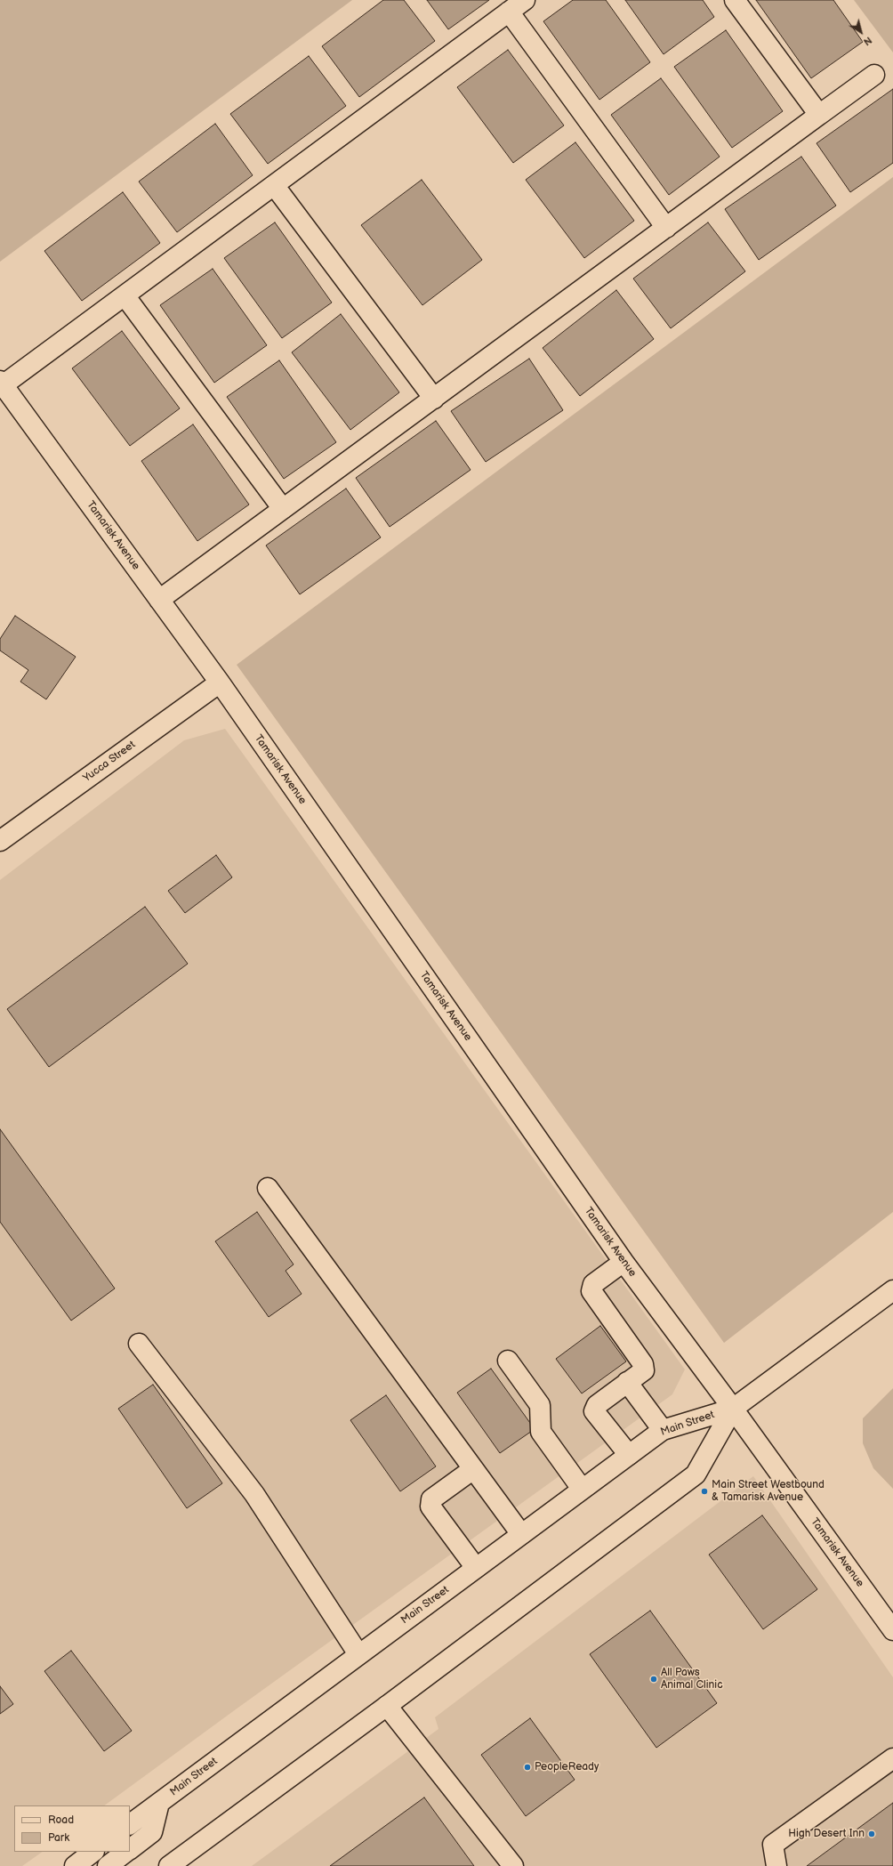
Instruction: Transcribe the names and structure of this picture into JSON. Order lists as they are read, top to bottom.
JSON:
{
  "streets": {
    "street": ["Tamarisk Avenue", "Yucca Street", "Main Street"]
  },
  "crossings": [
    ["Tamarisk Avenue", "Yucca Street"],
    ["Tamarisk Avenue", "Main Street"]
  ],
  "places": [
    "Main Street Westbound & Tamarisk Avenue",
    "All Paws Animal Clinic",
    "PeopleReady",
    "High Desert Inn"
  ],
  "legend": ["Road", "Park"],
  "north": "bottom right"
}
